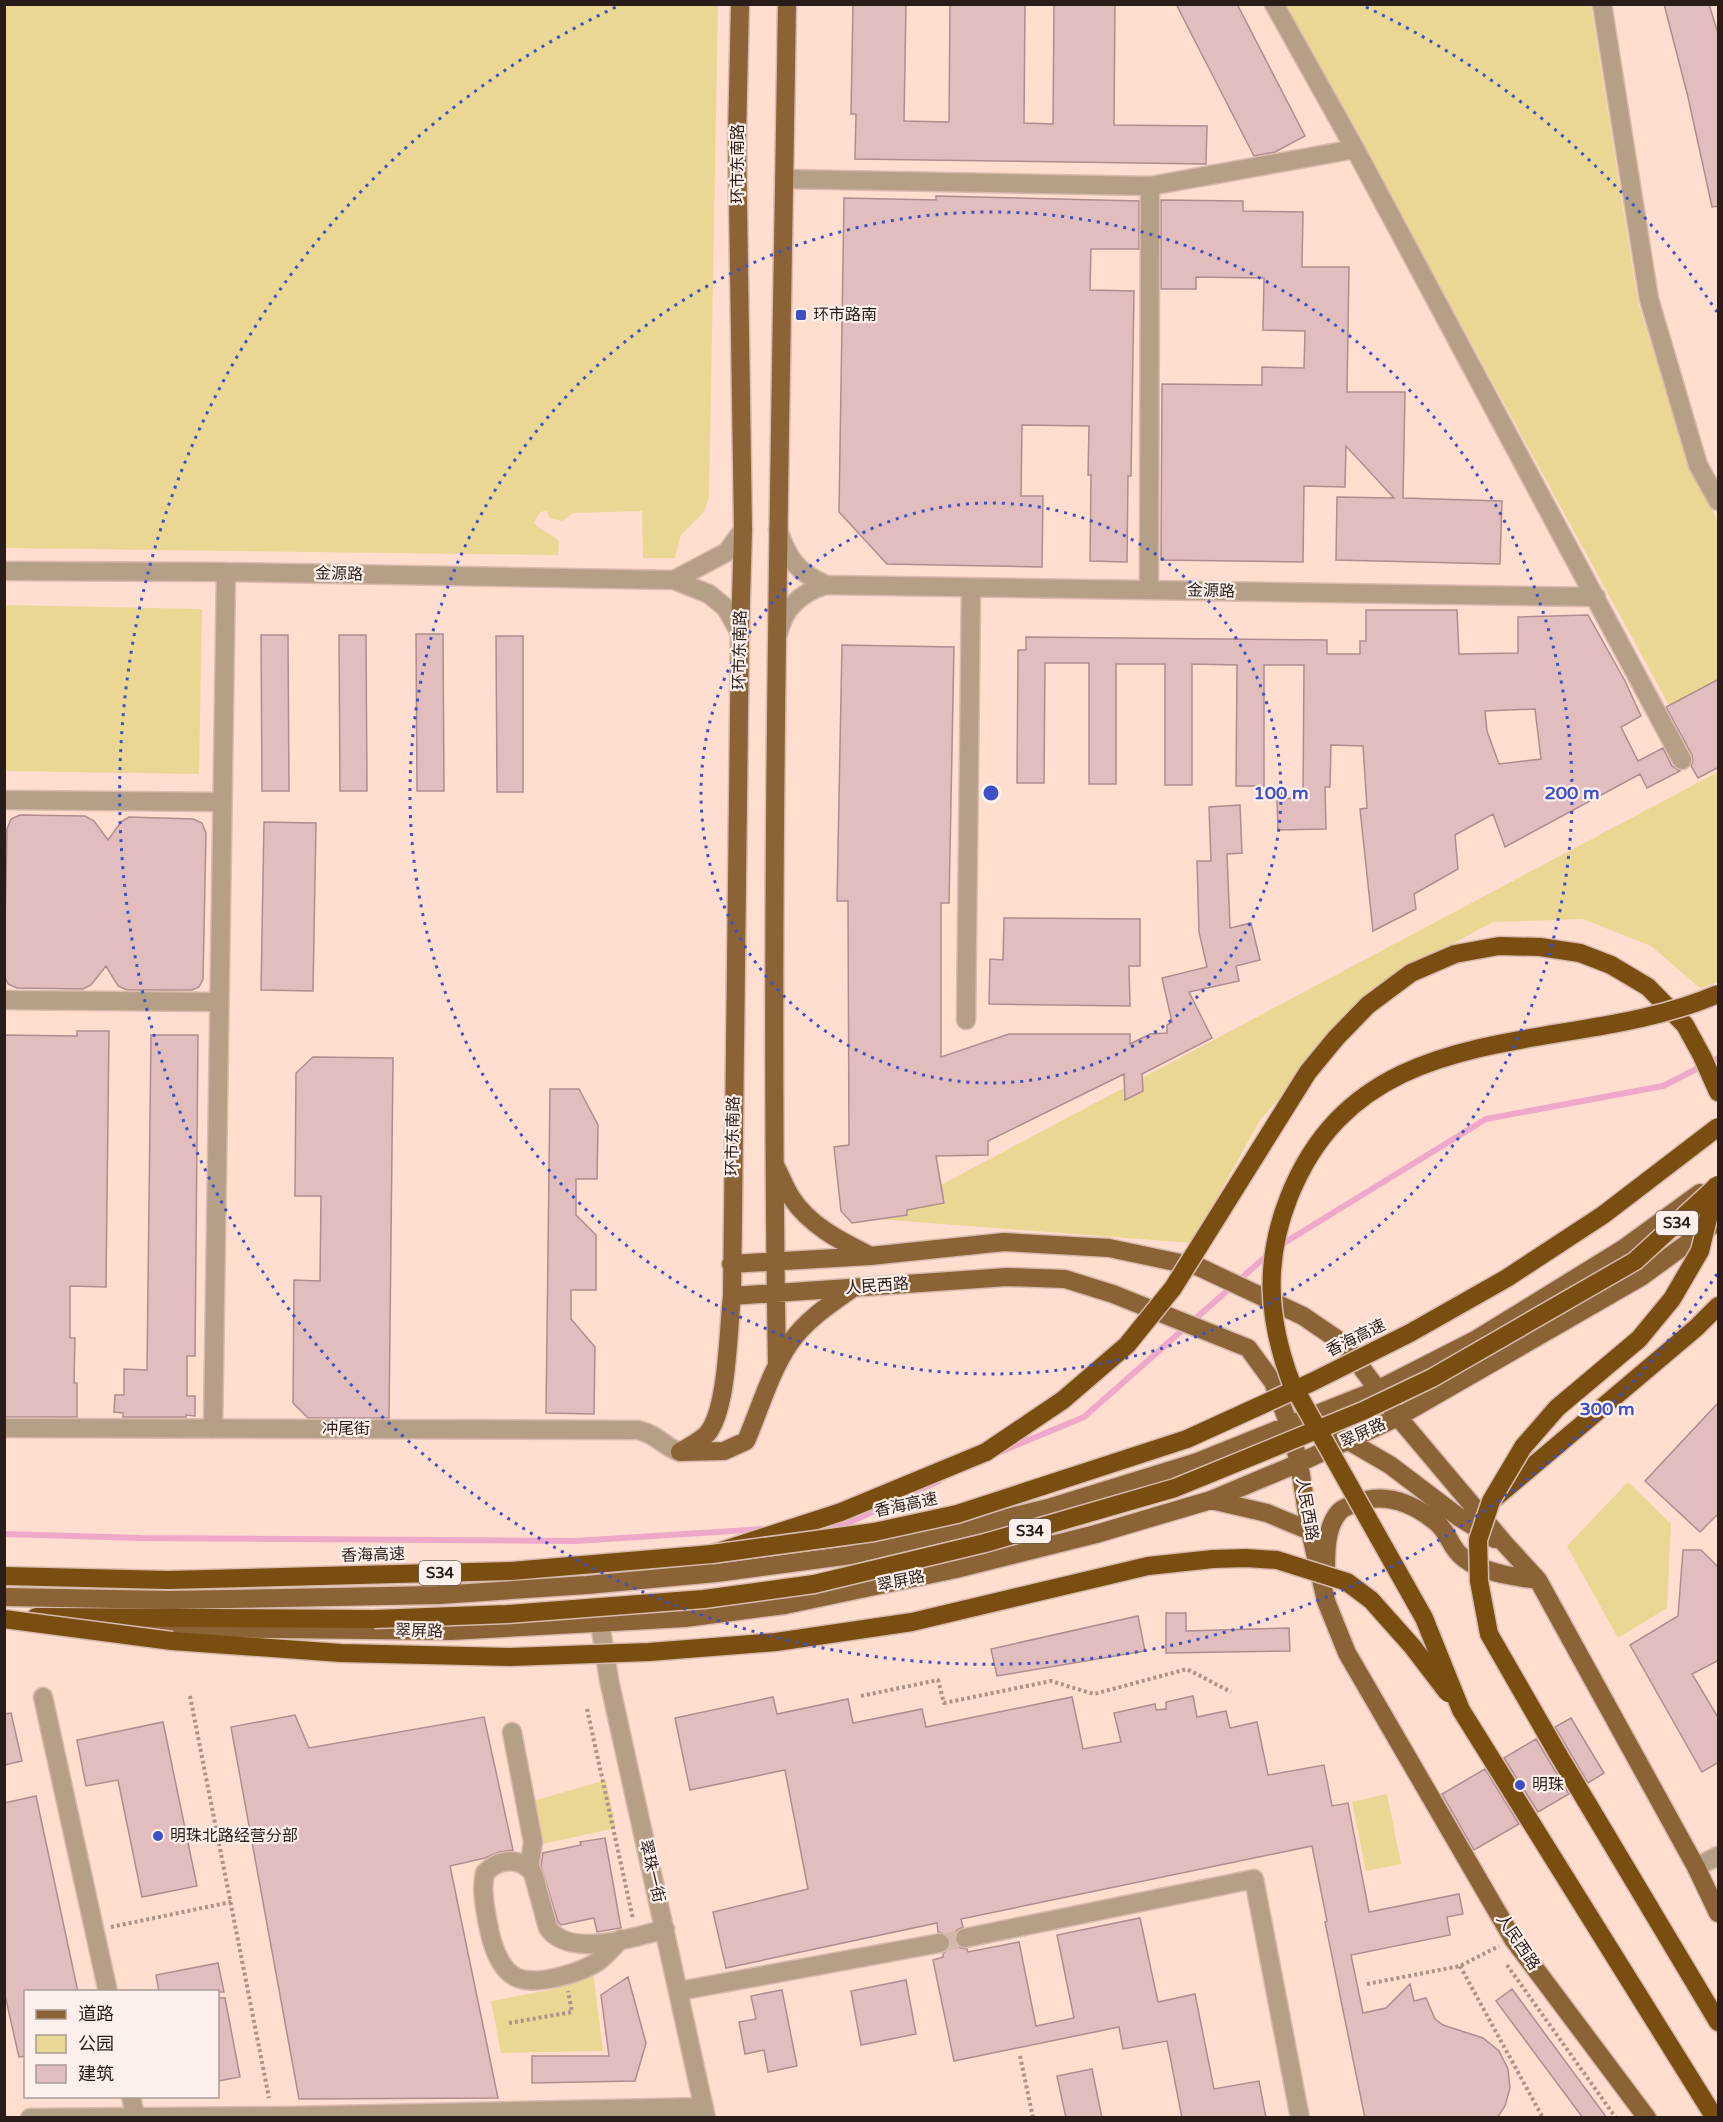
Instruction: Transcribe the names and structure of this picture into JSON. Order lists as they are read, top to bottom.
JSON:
{
  "streets": {
    "highway": ["S34", "香海高速"],
    "main road": ["环市东南路", "人民西路", "翠屏路"],
    "street": ["金源路", "冲尾街", "翠珠一街"]
  },
  "crossings": [
    ["环市东南路", "人民西路"],
    ["环市东南路", "冲尾街"],
    ["人民西路", "翠屏路"],
    ["翠屏路", "翠珠一街"]
  ],
  "places": {
    "transit": ["环市路南"],
    "other": ["明珠", "明珠北路经营分部"]
  },
  "legend": ["道路", "公园", "建筑"],
  "rings": ["100 m", "200 m", "300 m"]
}
